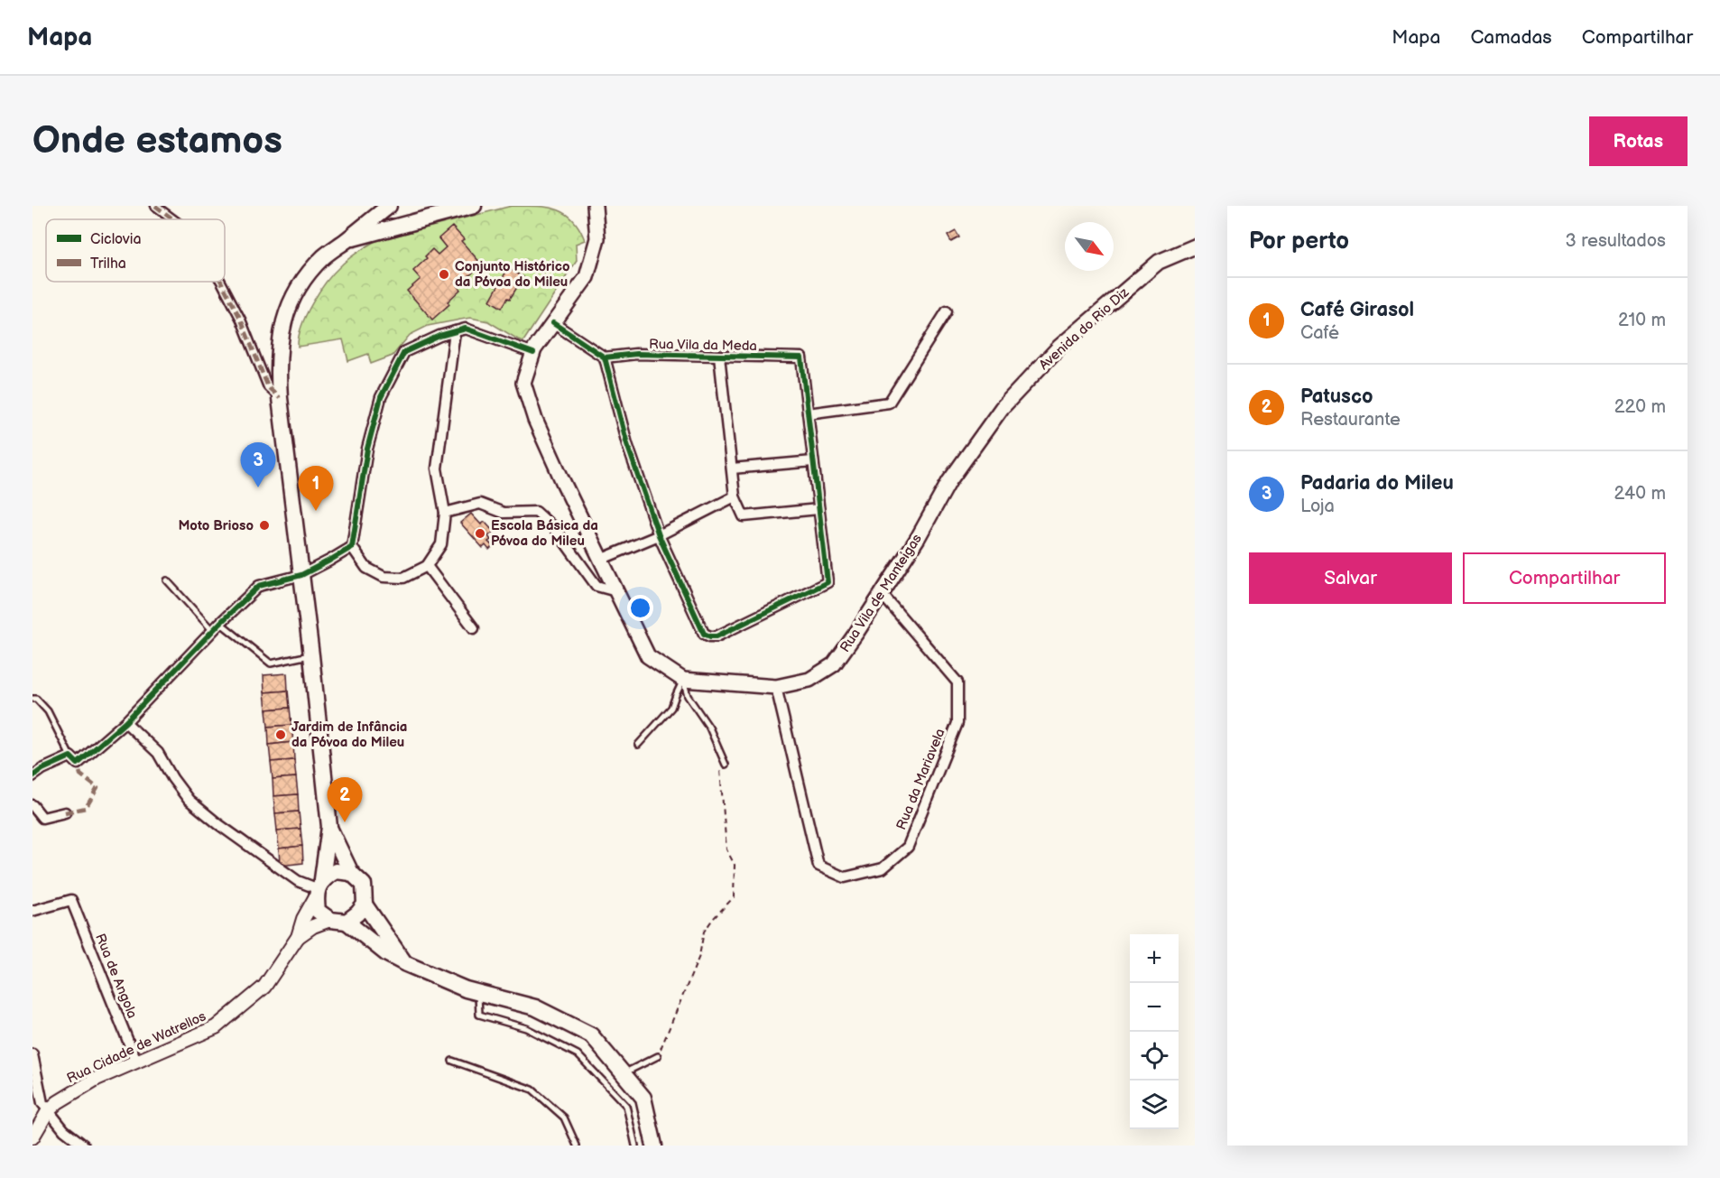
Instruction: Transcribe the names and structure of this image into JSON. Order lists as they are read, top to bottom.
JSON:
{
  "streets": {
    "main road": ["Avenida do Rio Diz", "Rua Vila de Manteigas"],
    "street": [
      "Rua Vila da Meda",
      "Rua da Mariavela",
      "Rua de Angola",
      "Rua Cidade de Watrellos"
    ]
  },
  "crossings": [
    ["Avenida do Rio Diz", "Rua Vila de Manteigas"],
    ["Rua Vila de Manteigas", "Rua da Mariavela"],
    ["Rua de Angola", "Rua Cidade de Watrellos"]
  ],
  "places": [
    "Conjunto Histórico da Póvoa do Mileu",
    "Moto Brioso",
    "Escola Básica da Póvoa do Mileu",
    "Jardim de Infância da Póvoa do Mileu"
  ],
  "legend": ["Ciclovia", "Trilha"],
  "north": "bottom right",
  "page": {
    "header": "Mapa",
    "nav": ["Mapa", "Camadas", "Compartilhar"],
    "buttons": [
      "Rotas",
      ["Salvar", "Compartilhar"]
    ],
    "title": "Onde estamos",
    "heading": ["Por perto", "3 resultados"],
    "list": [
      {
        "mark": "1",
        "name": "Café Girasol",
        "note": "Café",
        "value": "210 m"
      },
      {
        "mark": "2",
        "name": "Patusco",
        "note": "Restaurante",
        "value": "220 m"
      },
      {
        "mark": "3",
        "name": "Padaria do Mileu",
        "note": "Loja",
        "value": "240 m"
      }
    ],
    "pins": ["3", "1", "2"],
    "map_buttons": ["+", "−"]
  }
}
